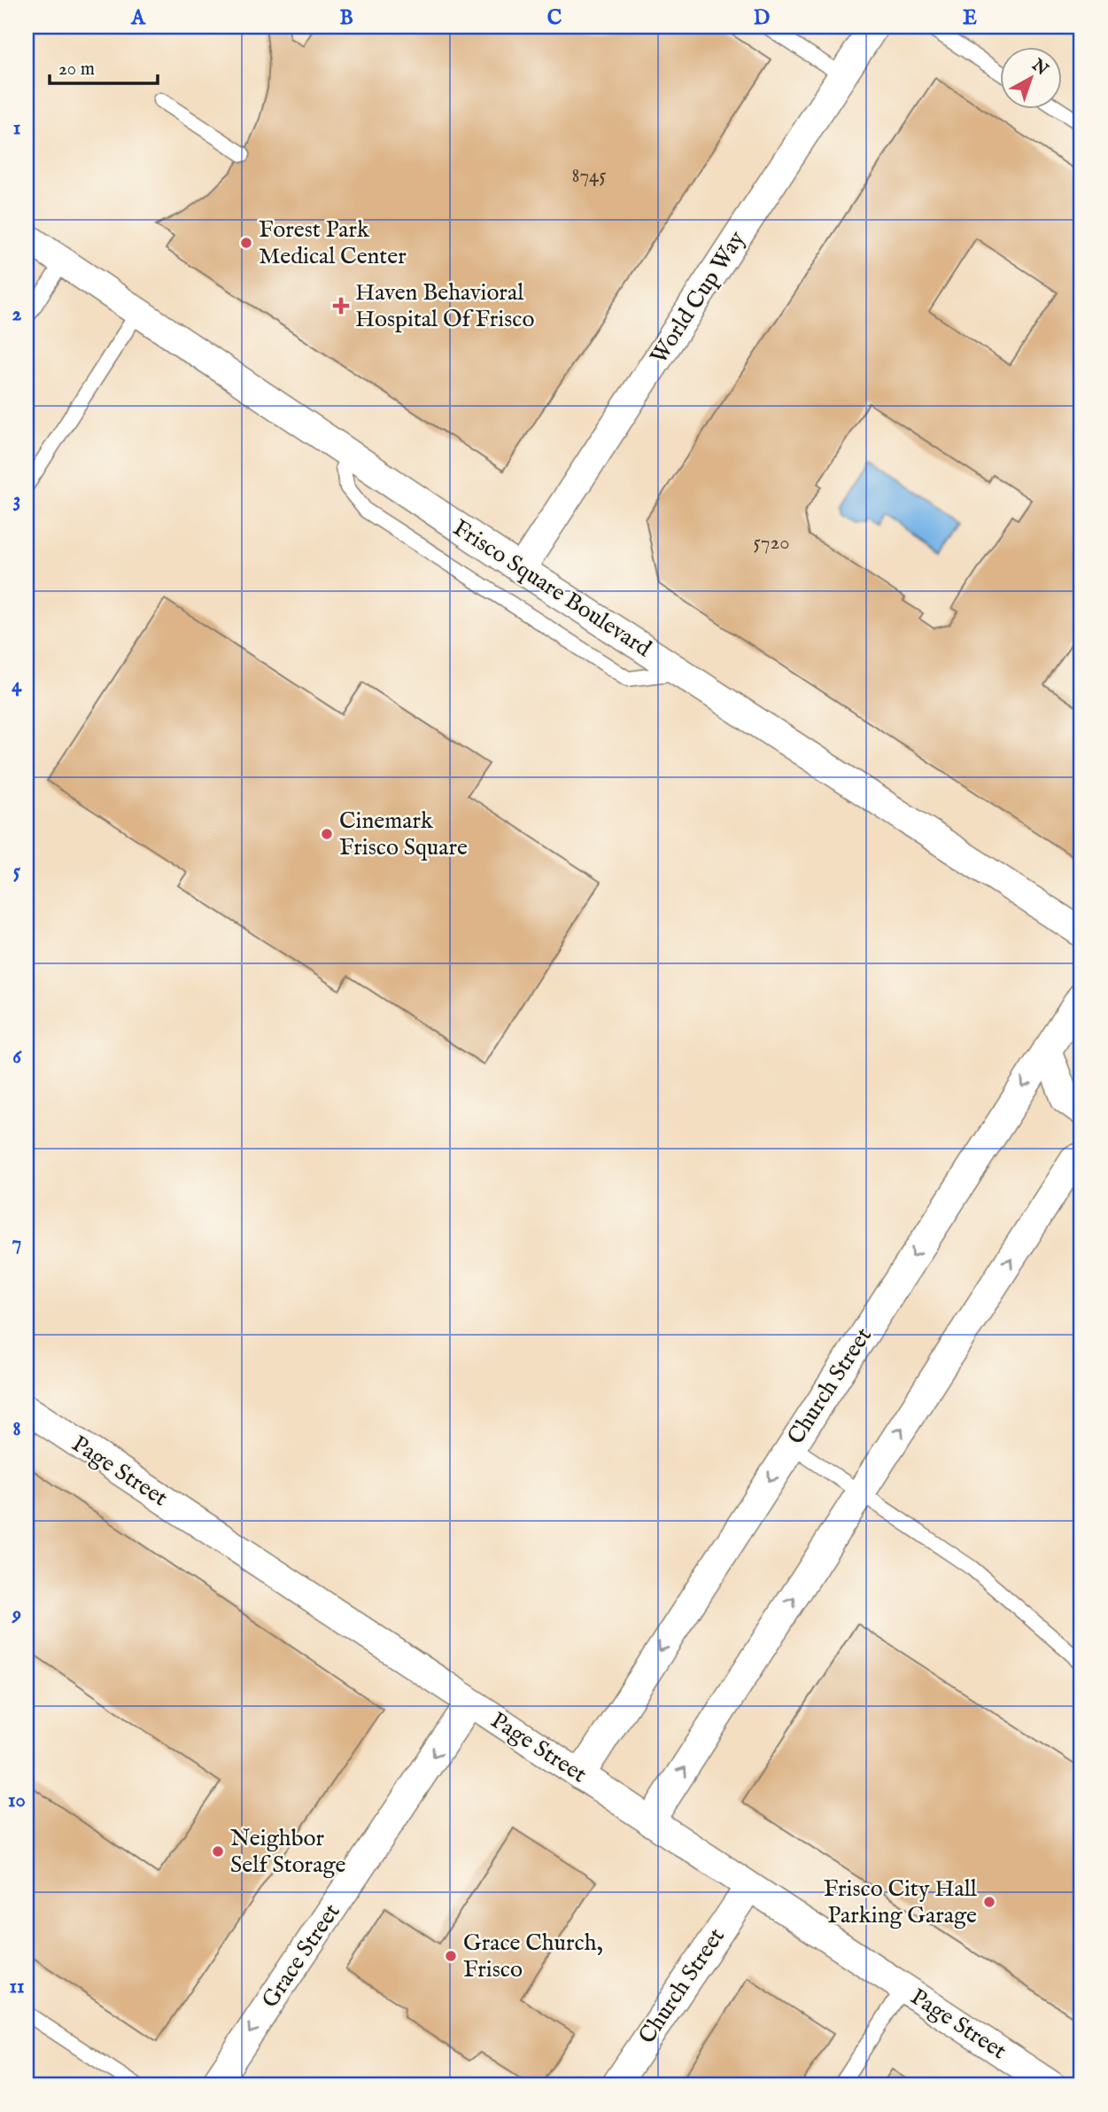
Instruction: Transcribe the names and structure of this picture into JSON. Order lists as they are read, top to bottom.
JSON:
{
  "streets": {
    "street": [
      "World Cup Way",
      "Frisco Square Boulevard",
      "Church Street",
      "Page Street",
      "Grace Street"
    ]
  },
  "crossings": [
    ["World Cup Way", "Frisco Square Boulevard"],
    ["Church Street", "Page Street"],
    ["Page Street", "Grace Street"]
  ],
  "one_way": ["Grace Street"],
  "places": {
    "other": [
      "Forest Park Medical Center",
      "Cinemark Frisco Square",
      "Neighbor Self Storage",
      "Frisco City Hall Parking Garage",
      "Grace Church, Frisco"
    ],
    "health": ["Haven Behavioral Hospital Of Frisco"]
  },
  "house_numbers": ["8745", "5720"],
  "scale_bar": "20 m",
  "north": "top right",
  "grid": {
    "columns": [
      "A",
      "B",
      "C",
      "D",
      "E"
    ],
    "rows": [
      "1",
      "2",
      "3",
      "4",
      "5",
      "6",
      "7",
      "8",
      "9",
      "10",
      "11"
    ]
  }
}
